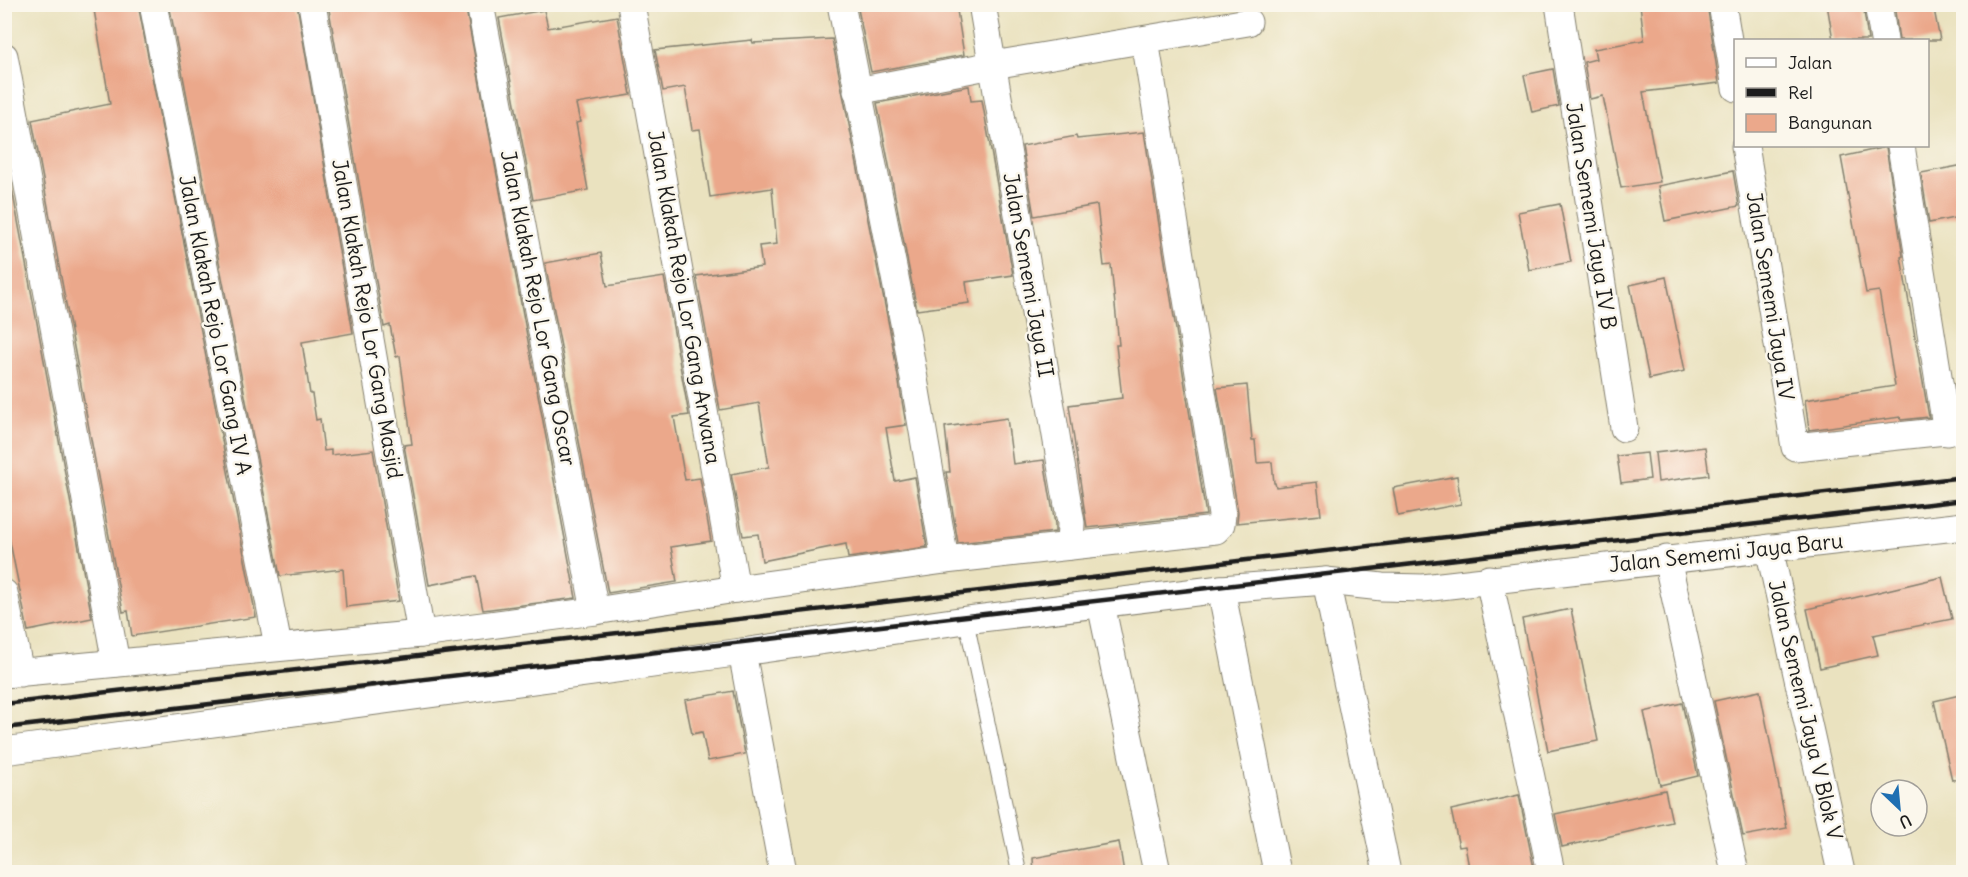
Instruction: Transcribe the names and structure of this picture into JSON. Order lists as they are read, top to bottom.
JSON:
{
  "streets": {
    "street": [
      "Jalan Sememi Jaya IV B",
      "Jalan Sememi Jaya II",
      "Jalan Sememi Jaya IV",
      "Jalan Klakah Rejo Lor Gang Arwana",
      "Jalan Klakah Rejo Lor Gang Oscar",
      "Jalan Klakah Rejo Lor Gang Masjid",
      "Jalan Klakah Rejo Lor Gang IV A",
      "Jalan Sememi Jaya Baru",
      "Jalan Sememi Jaya V Blok V"
    ]
  },
  "crossings": [
    ["Jalan Sememi Jaya Baru", "Jalan Sememi Jaya V Blok V"]
  ],
  "legend": ["Jalan", "Rel", "Bangunan"],
  "north": "bottom right"
}
